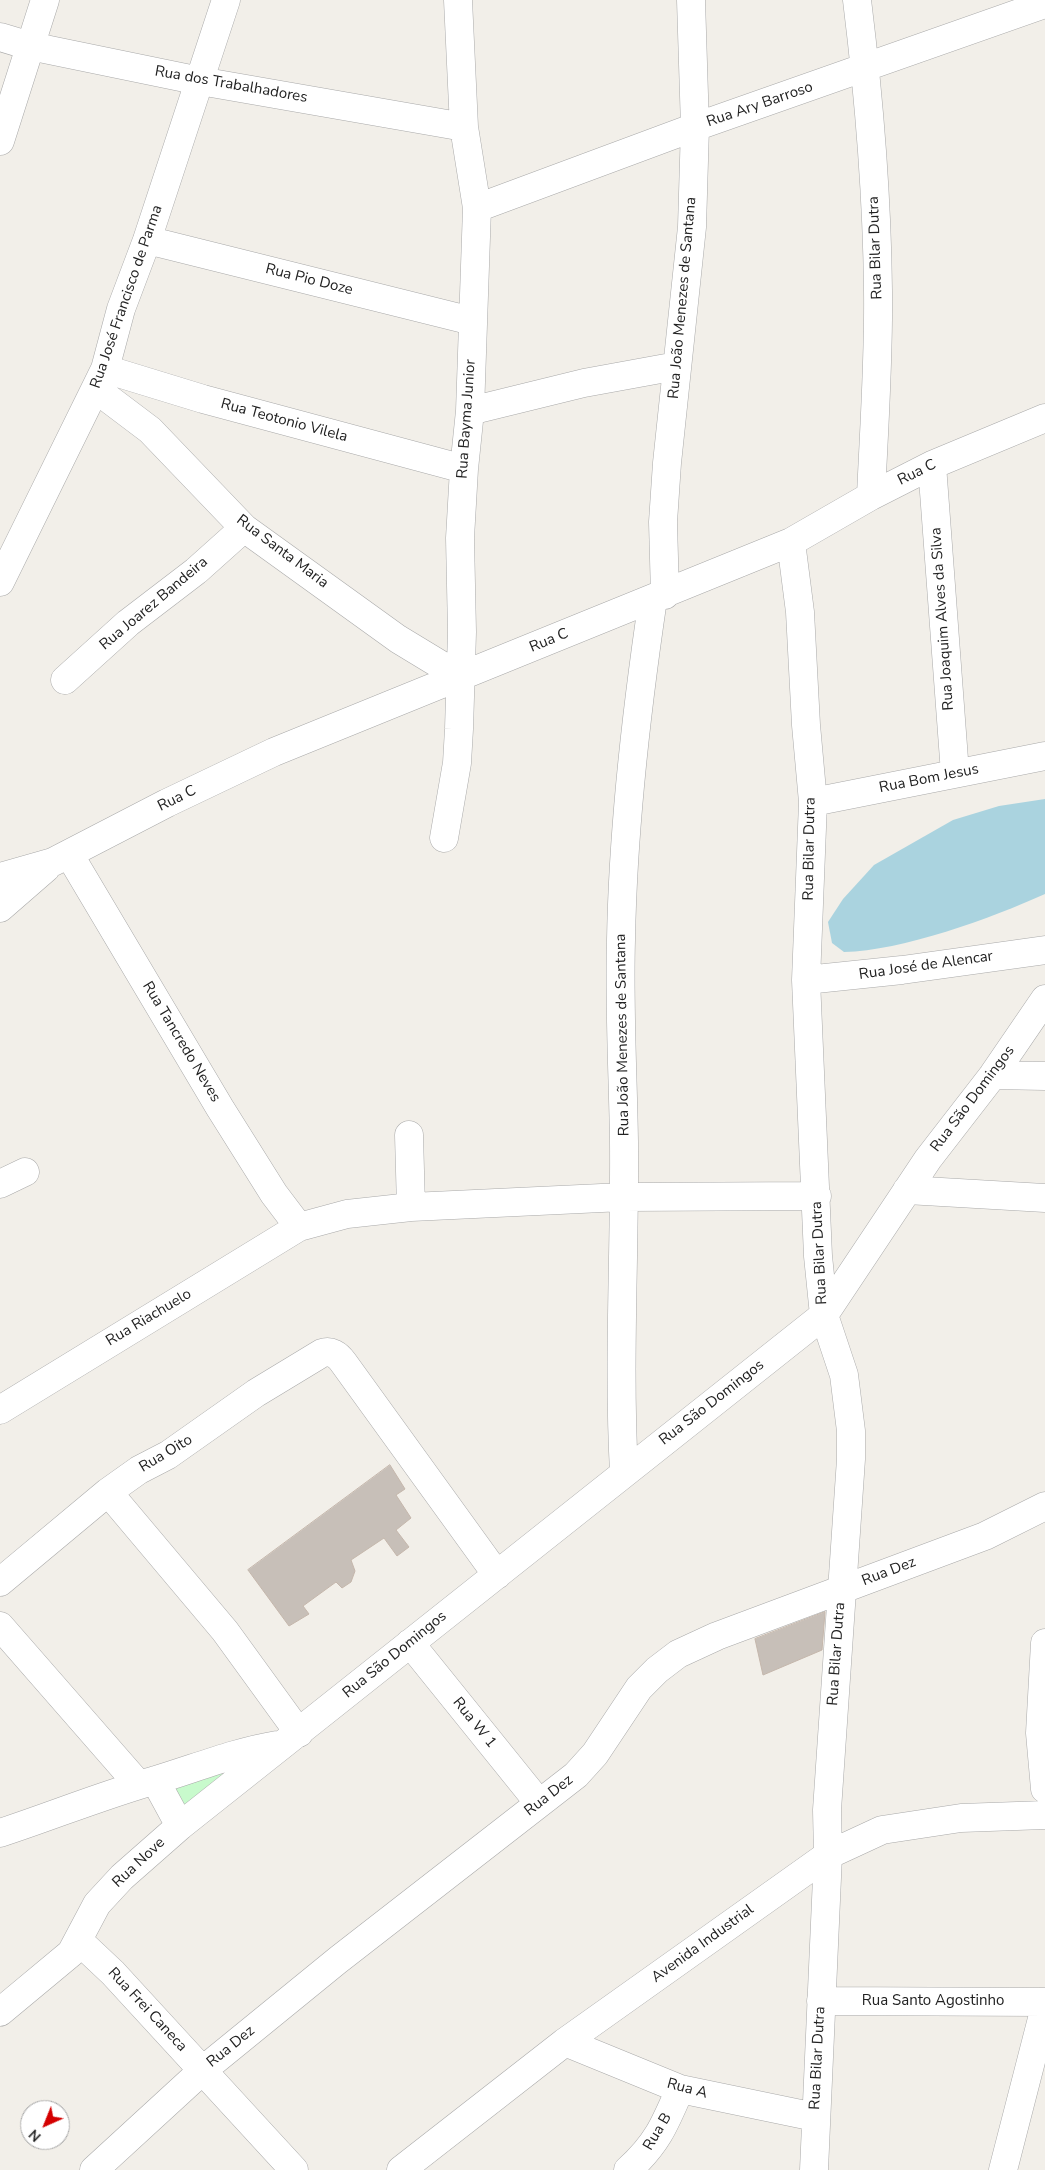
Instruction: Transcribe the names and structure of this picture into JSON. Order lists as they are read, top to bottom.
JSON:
{
  "streets": {
    "street": [
      "Rua dos Trabalhadores",
      "Rua Ary Barroso",
      "Rua Bilar Dutra",
      "Rua Pio Doze",
      "Rua José Francisco de Parma",
      "Rua João Menezes de Santana",
      "Rua Bayma Junior",
      "Rua Teotonio Vilela",
      "Rua C",
      "Rua Santa Maria",
      "Rua Joarez Bandeira",
      "Rua Joaquim Alves da Silva",
      "Rua Bom Jesus",
      "Rua José de Alencar",
      "Rua Tancredo Neves",
      "Rua São Domingos",
      "Rua Riachuelo",
      "Rua Oito",
      "Rua Dez",
      "Rua W 1",
      "Rua Nove",
      "Avenida Industrial",
      "Rua Santo Agostinho",
      "Rua Frei Caneca",
      "Rua A",
      "Rua B"
    ]
  },
  "crossings": [
    ["Rua dos Trabalhadores", "Rua José Francisco de Parma"],
    ["Rua dos Trabalhadores", "Rua Bayma Junior"],
    ["Rua Ary Barroso", "Rua Bilar Dutra"],
    ["Rua Ary Barroso", "Rua João Menezes de Santana"],
    ["Rua Ary Barroso", "Rua Bayma Junior"],
    ["Rua Bilar Dutra", "Rua C"],
    ["Rua Bilar Dutra", "Rua Bom Jesus"],
    ["Rua Bilar Dutra", "Rua José de Alencar"],
    ["Rua Bilar Dutra", "Rua São Domingos"],
    ["Rua Bilar Dutra", "Rua Riachuelo"],
    ["Rua Bilar Dutra", "Rua Dez"],
    ["Rua Bilar Dutra", "Avenida Industrial"],
    ["Rua Bilar Dutra", "Rua Santo Agostinho"],
    ["Rua Bilar Dutra", "Rua A"],
    ["Rua Pio Doze", "Rua José Francisco de Parma"],
    ["Rua Pio Doze", "Rua Bayma Junior"],
    ["Rua José Francisco de Parma", "Rua Teotonio Vilela"],
    ["Rua José Francisco de Parma", "Rua Santa Maria"],
    ["Rua João Menezes de Santana", "Rua C"],
    ["Rua João Menezes de Santana", "Rua São Domingos"],
    ["Rua João Menezes de Santana", "Rua Riachuelo"],
    ["Rua Bayma Junior", "Rua Teotonio Vilela"],
    ["Rua Bayma Junior", "Rua C"],
    ["Rua Bayma Junior", "Rua Santa Maria"],
    ["Rua Teotonio Vilela", "Rua Santa Maria"],
    ["Rua C", "Rua Santa Maria"],
    ["Rua C", "Rua Joaquim Alves da Silva"],
    ["Rua C", "Rua Tancredo Neves"],
    ["Rua Santa Maria", "Rua Joarez Bandeira"],
    ["Rua Joaquim Alves da Silva", "Rua Bom Jesus"],
    ["Rua Tancredo Neves", "Rua Riachuelo"],
    ["Rua São Domingos", "Rua Oito"],
    ["Rua São Domingos", "Rua W 1"],
    ["Rua São Domingos", "Rua Nove"],
    ["Rua Dez", "Rua W 1"],
    ["Rua Dez", "Rua Frei Caneca"],
    ["Rua Nove", "Rua Frei Caneca"],
    ["Avenida Industrial", "Rua A"],
    ["Rua A", "Rua B"]
  ],
  "north": "bottom left"
}
